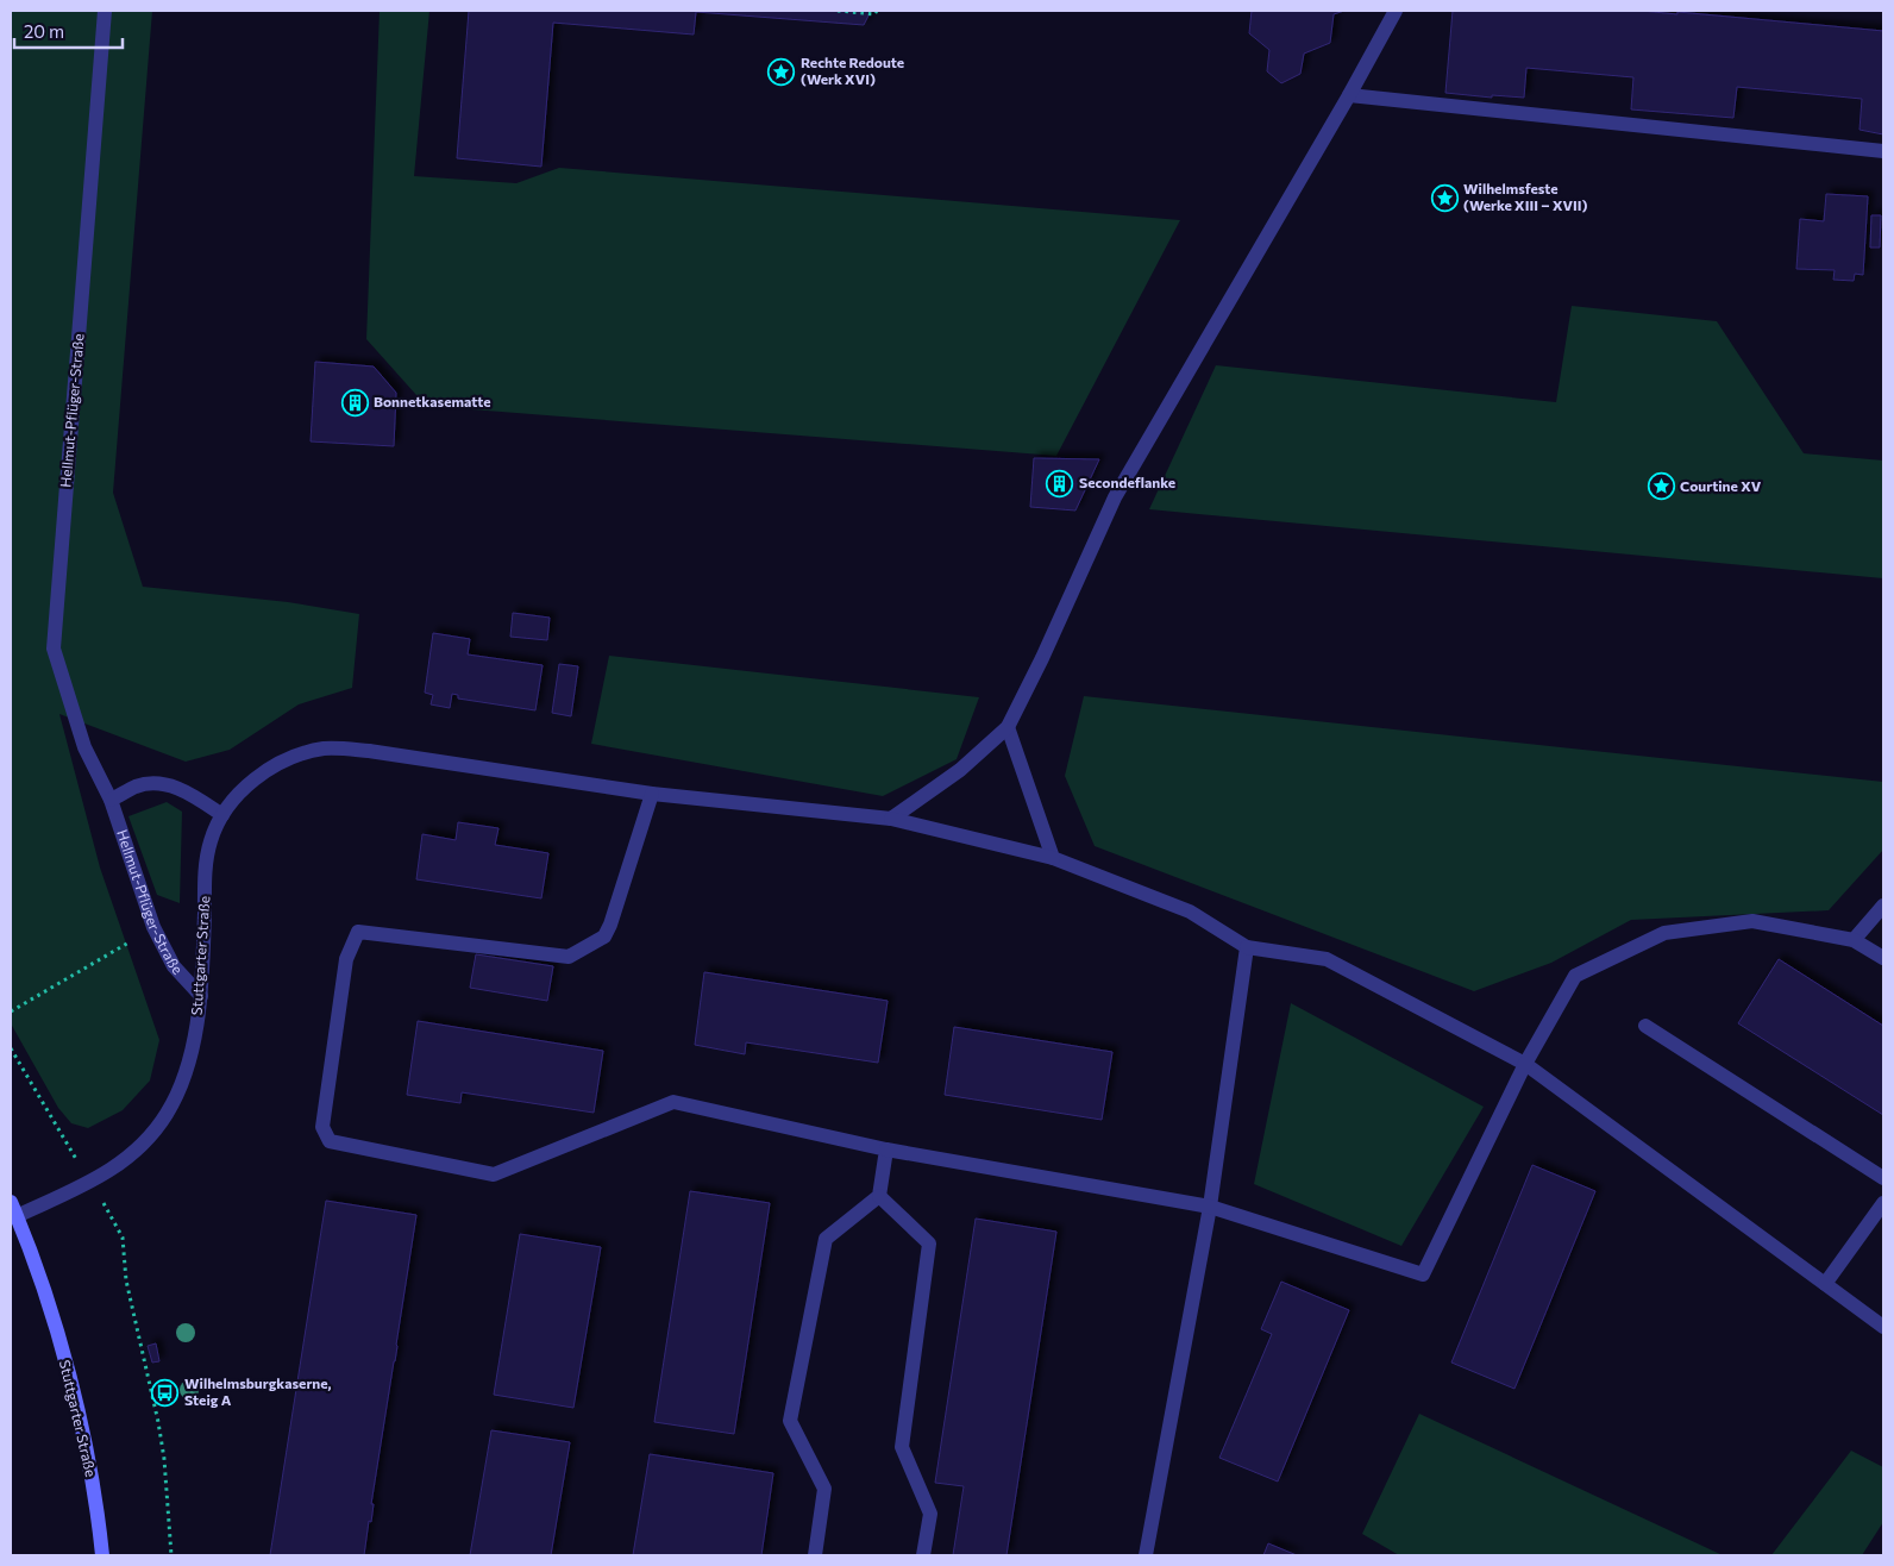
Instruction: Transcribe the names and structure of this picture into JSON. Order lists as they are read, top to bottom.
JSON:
{
  "streets": {
    "main road": ["Stuttgarter Straße"],
    "street": ["Hellmut-Pflüger-Straße"]
  },
  "crossings": [
    ["Hellmut-Pflüger-Straße", "Stuttgarter Straße"]
  ],
  "places": {
    "place": ["Rechte Redoute (Werk XVI)", "Wilhelmsfeste (Werke XIII – XVII)", "Courtine XV"],
    "building": ["Bonnetkasematte", "Secondeflanke"],
    "bus stop": ["Wilhelmsburgkaserne, Steig A"]
  },
  "scale_bar": "20 m"
}
